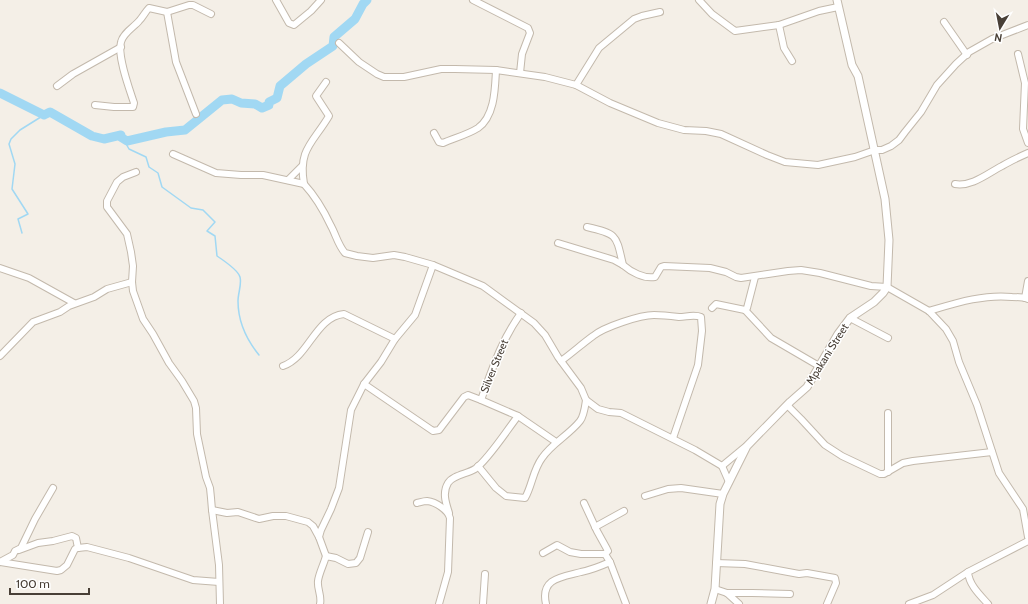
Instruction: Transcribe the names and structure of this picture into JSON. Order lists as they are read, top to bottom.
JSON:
{
  "streets": {
    "street": ["Mpakani Street", "Silver Street"]
  },
  "scale_bar": "100 m",
  "north": "bottom"
}
